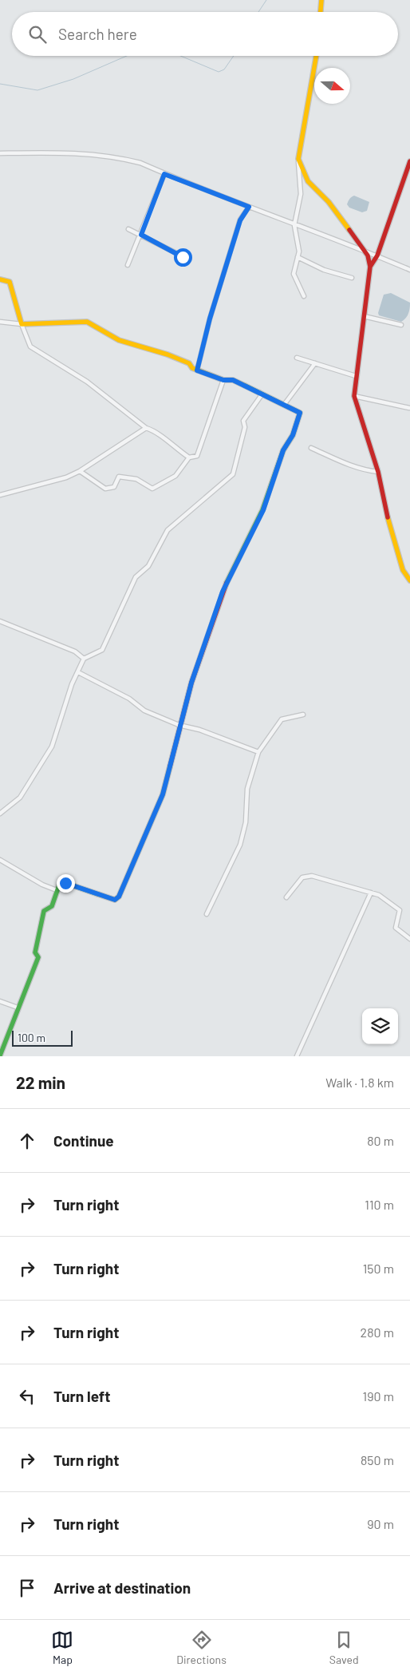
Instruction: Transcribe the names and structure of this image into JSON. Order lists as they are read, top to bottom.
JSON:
{
  "scale_bar": "100 m",
  "north": "right",
  "page": {
    "search": "Search here",
    "scale": "100 m",
    "heading": ["22 min", "Walk · 1.8 km"],
    "list": [
      ["Continue", "80 m"],
      ["Turn right", "110 m"],
      ["Turn right", "150 m"],
      ["Turn right", "280 m"],
      ["Turn left", "190 m"],
      ["Turn right", "850 m"],
      ["Turn right", "90 m"],
      "Arrive at destination"
    ],
    "nav": ["Map", "Directions", "Saved"]
  }
}
